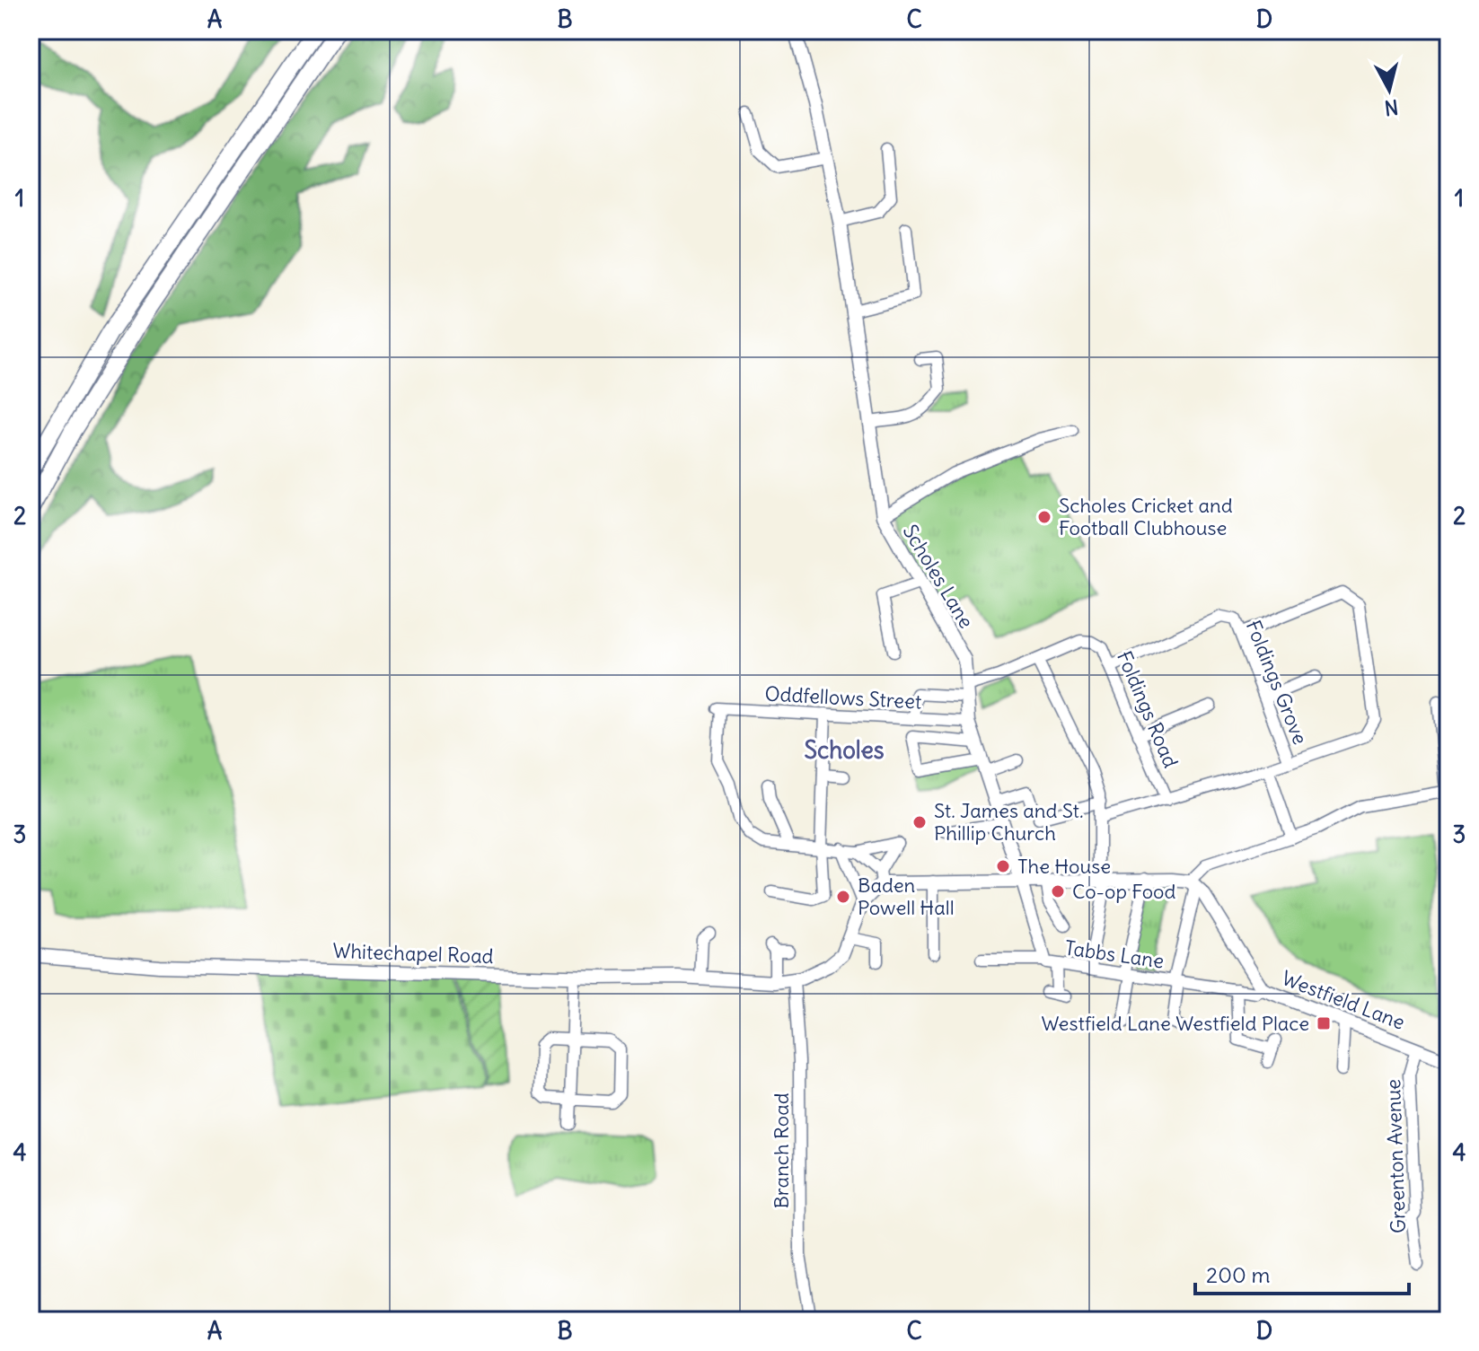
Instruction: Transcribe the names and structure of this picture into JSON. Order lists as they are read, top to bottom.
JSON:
{
  "streets": {
    "main road": ["Scholes Lane", "Whitechapel Road", "Westfield Lane"],
    "street": [
      "Foldings Grove",
      "Oddfellows Street",
      "Foldings Road",
      "Tabbs Lane",
      "Branch Road",
      "Greenton Avenue"
    ]
  },
  "crossings": [
    ["Scholes Lane", "Oddfellows Street"],
    ["Scholes Lane", "Foldings Road"],
    ["Scholes Lane", "Tabbs Lane"],
    ["Foldings Grove", "Foldings Road"],
    ["Whitechapel Road", "Branch Road"],
    ["Tabbs Lane", "Westfield Lane"],
    ["Westfield Lane", "Greenton Avenue"]
  ],
  "districts": ["Scholes"],
  "places": {
    "other": [
      "Scholes Cricket and Football Clubhouse",
      "St. James and St. Phillip Church",
      "The House",
      "Co-op Food",
      "Baden Powell Hall"
    ],
    "transit": ["Westfield Lane Westfield Place"]
  },
  "scale_bar": "200 m",
  "north": "bottom",
  "grid": {
    "columns": [
      "A",
      "B",
      "C",
      "D"
    ],
    "rows": [
      "1",
      "2",
      "3",
      "4"
    ]
  }
}
